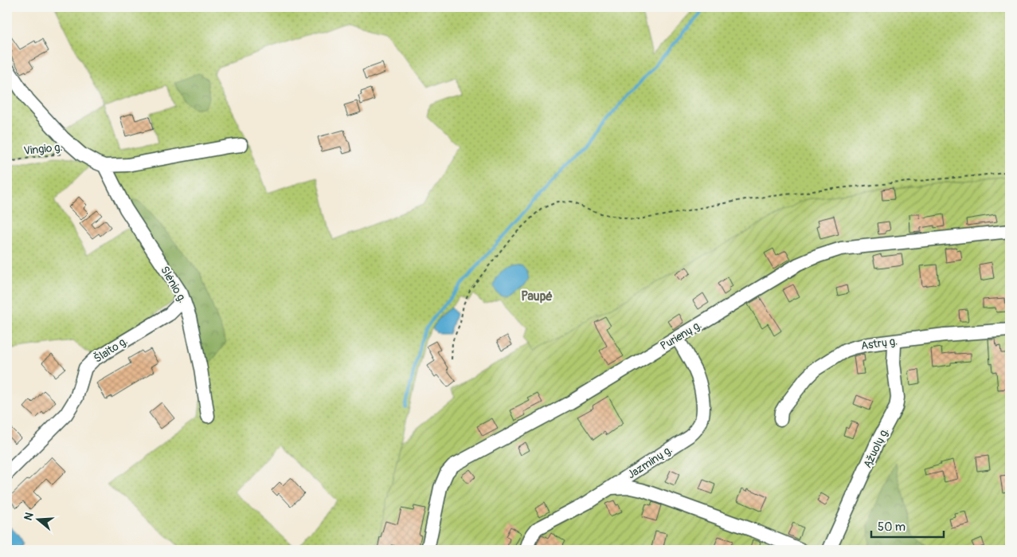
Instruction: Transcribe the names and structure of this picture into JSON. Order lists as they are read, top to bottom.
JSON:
{
  "streets": {
    "street": [
      "Slėnio g.",
      "Purienų g.",
      "Astrų g.",
      "Šlaito g.",
      "Ąžuolų g.",
      "Jazminų g."
    ],
    "path": ["Vingio g."]
  },
  "crossings": [
    ["Slėnio g.", "Šlaito g."],
    ["Purienų g.", "Jazminų g."],
    ["Astrų g.", "Ąžuolų g."]
  ],
  "districts": ["Paupė"],
  "scale_bar": "50 m",
  "north": "left"
}
